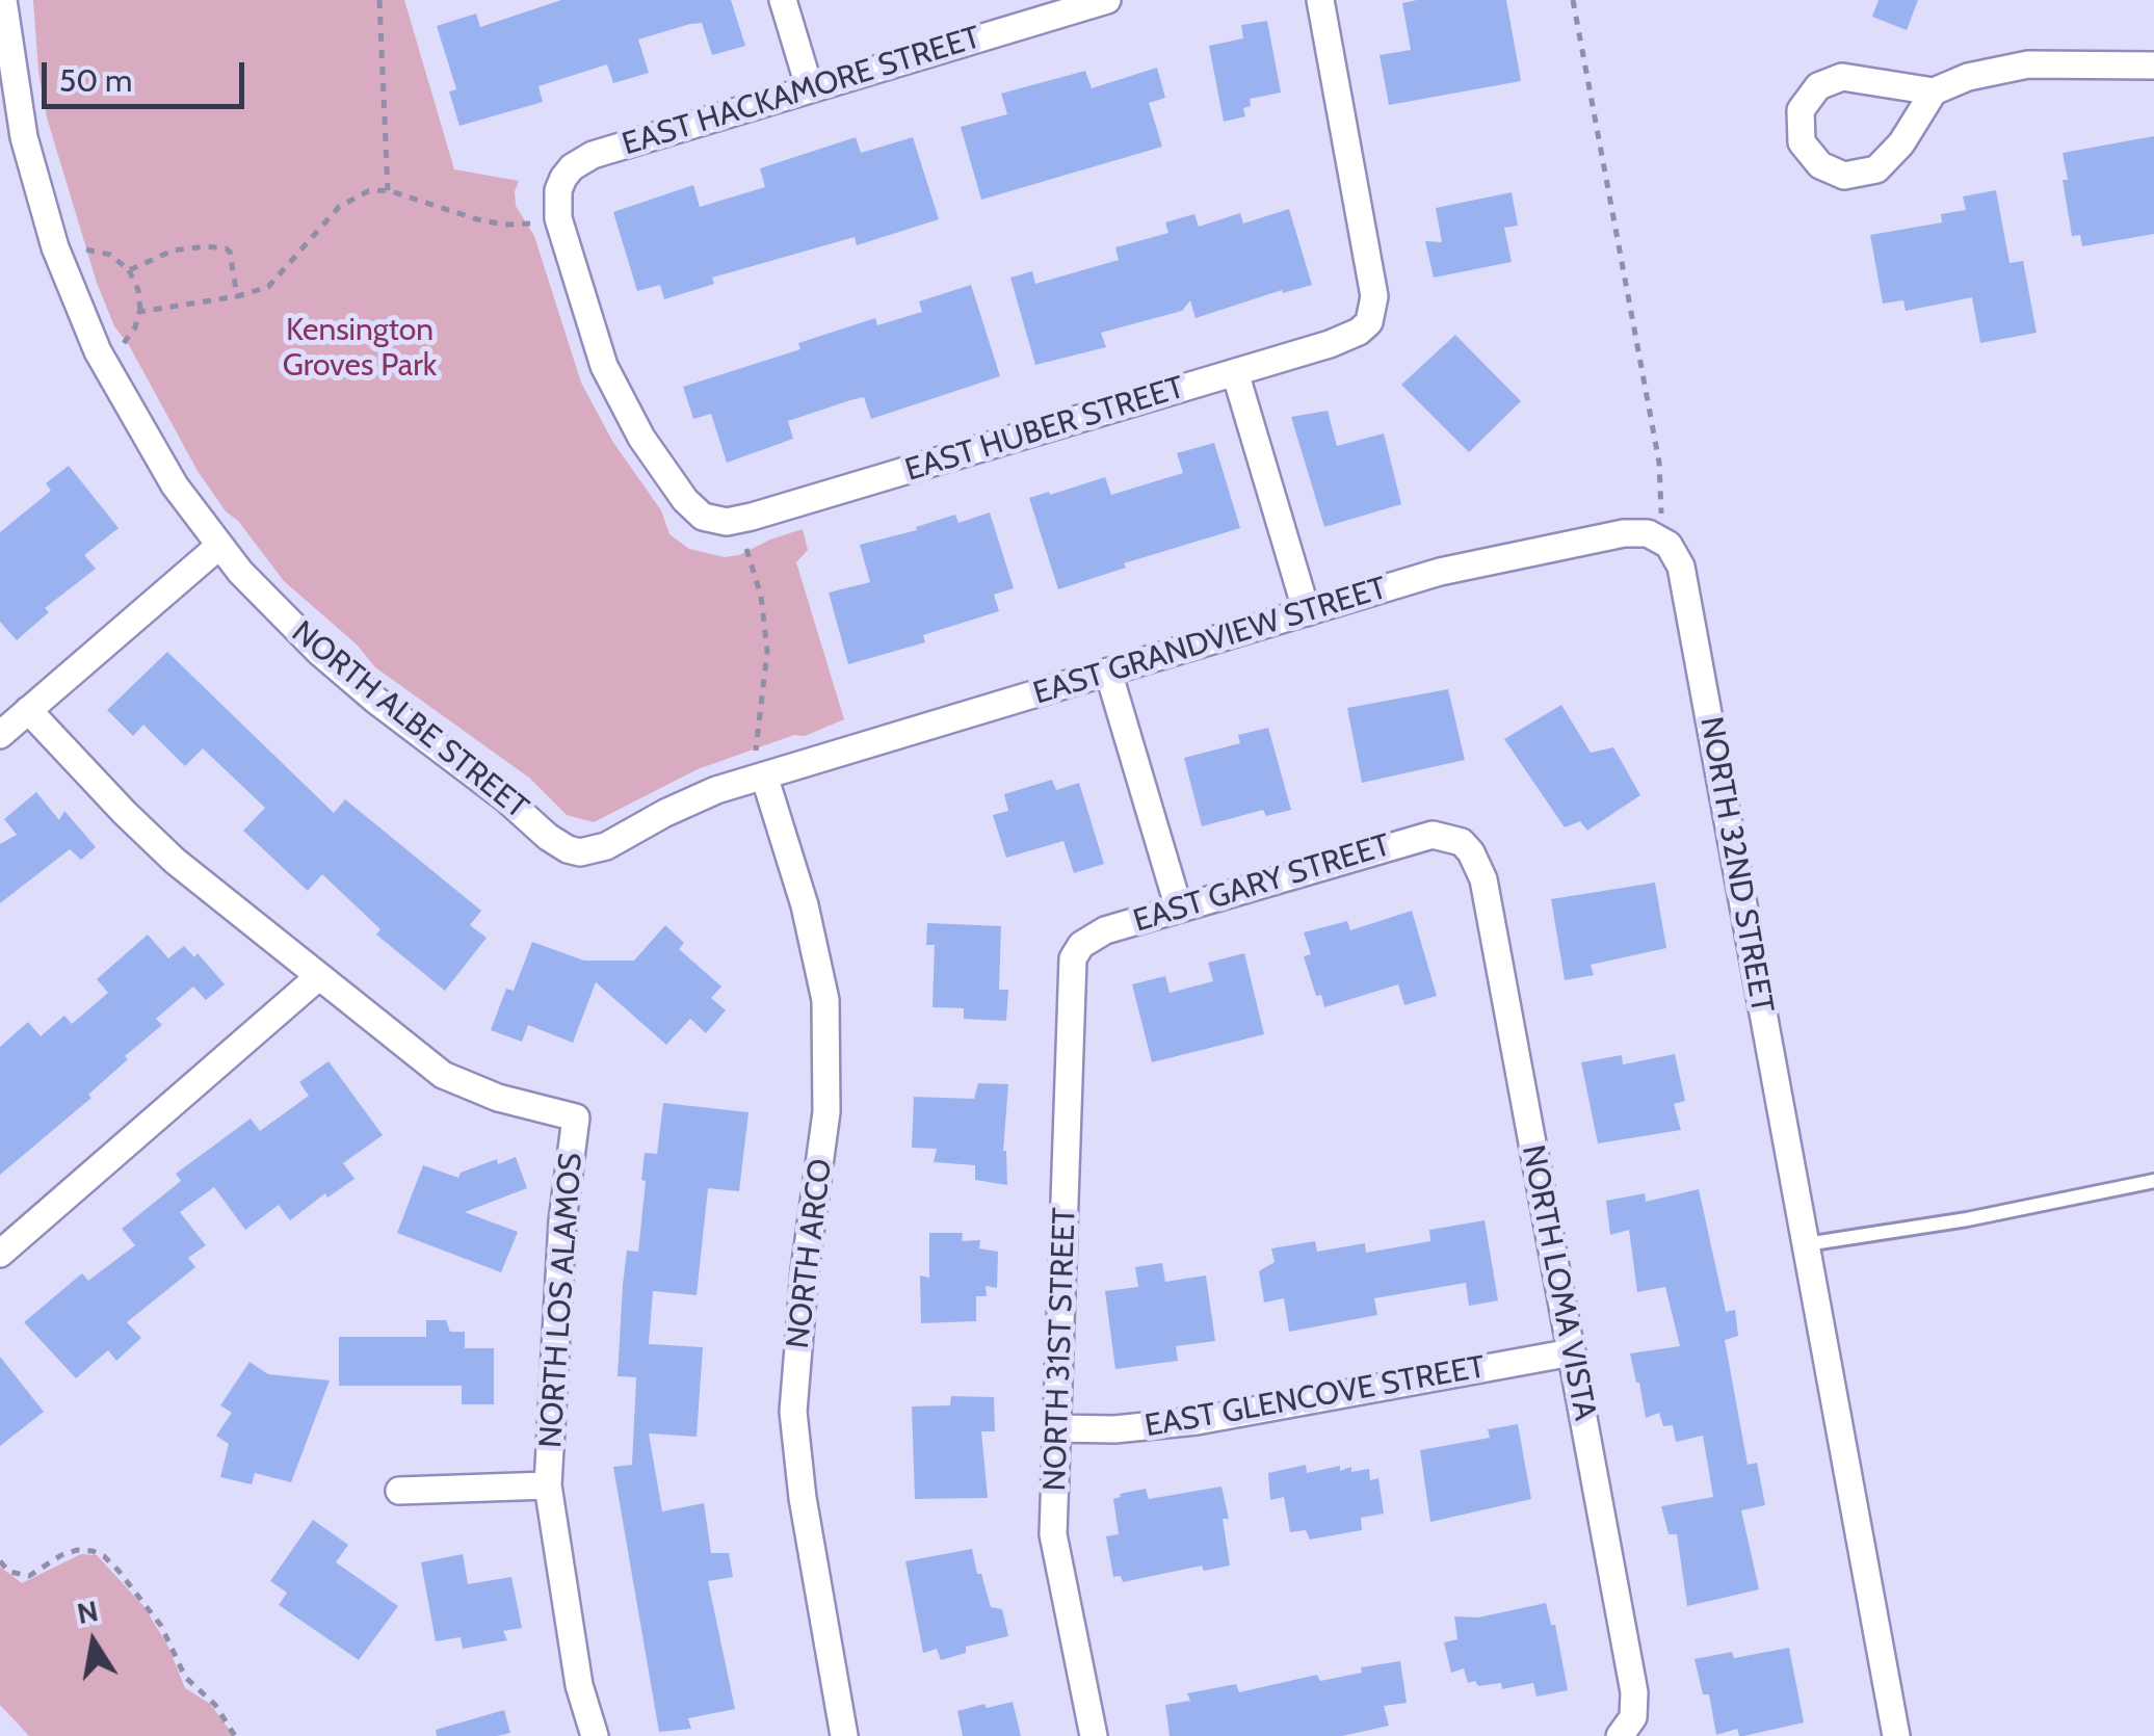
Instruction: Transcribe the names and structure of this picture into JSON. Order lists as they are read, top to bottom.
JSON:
{
  "streets": {
    "street": [
      "EAST HACKAMORE STREET",
      "EAST HUBER STREET",
      "EAST GRANDVIEW STREET",
      "NORTH ALBE STREET",
      "NORTH 32ND STREET",
      "EAST GARY STREET",
      "NORTH ARCO",
      "NORTH LOMA VISTA",
      "NORTH LOS ALAMOS",
      "NORTH 31ST STREET",
      "EAST GLENCOVE STREET"
    ]
  },
  "crossings": [
    ["EAST HACKAMORE STREET", "EAST HUBER STREET"],
    ["EAST GRANDVIEW STREET", "NORTH ALBE STREET"],
    ["EAST GRANDVIEW STREET", "NORTH 32ND STREET"],
    ["EAST GRANDVIEW STREET", "NORTH ARCO"],
    ["NORTH ALBE STREET", "NORTH ARCO"],
    ["EAST GARY STREET", "NORTH LOMA VISTA"],
    ["EAST GARY STREET", "NORTH 31ST STREET"],
    ["NORTH LOMA VISTA", "EAST GLENCOVE STREET"],
    ["NORTH 31ST STREET", "EAST GLENCOVE STREET"]
  ],
  "parks": ["Kensington Groves Park"],
  "scale_bar": "50 m",
  "north": "top"
}
